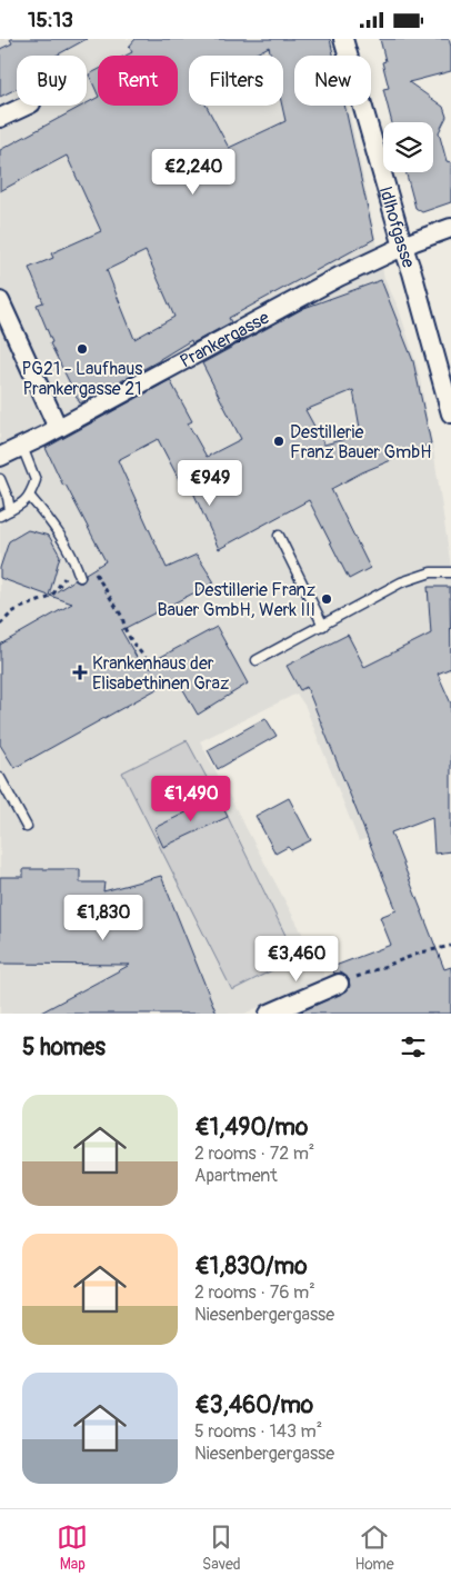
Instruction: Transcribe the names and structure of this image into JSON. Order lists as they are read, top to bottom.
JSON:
{
  "streets": {
    "street": ["Idlhofgasse", "Prankergasse"]
  },
  "crossings": [
    ["Idlhofgasse", "Prankergasse"]
  ],
  "places": {
    "other": ["PG21 - Laufhaus Prankergasse 21", "Destillerie Franz Bauer GmbH", "Destillerie Franz Bauer GmbH, Werk III"],
    "health": ["Krankenhaus der Elisabethinen Graz"]
  },
  "page": {
    "status": "15:13",
    "chip": [
      "Buy",
      "Rent",
      "Filters",
      "New"
    ],
    "price": [
      "€2,240",
      "€949",
      "€1,490",
      "€1,830",
      "€3,460"
    ],
    "heading": "5 homes",
    "list": [
      {
        "name": "€1,490/mo",
        "note": "2 rooms · 72 m² · Apartment"
      },
      {
        "name": "€1,830/mo",
        "note": "2 rooms · 76 m² · Niesenbergergasse"
      },
      {
        "name": "€3,460/mo",
        "note": "5 rooms · 143 m² · Niesenbergergasse"
      }
    ],
    "tabs": ["Map", "Saved", "Home"]
  }
}
